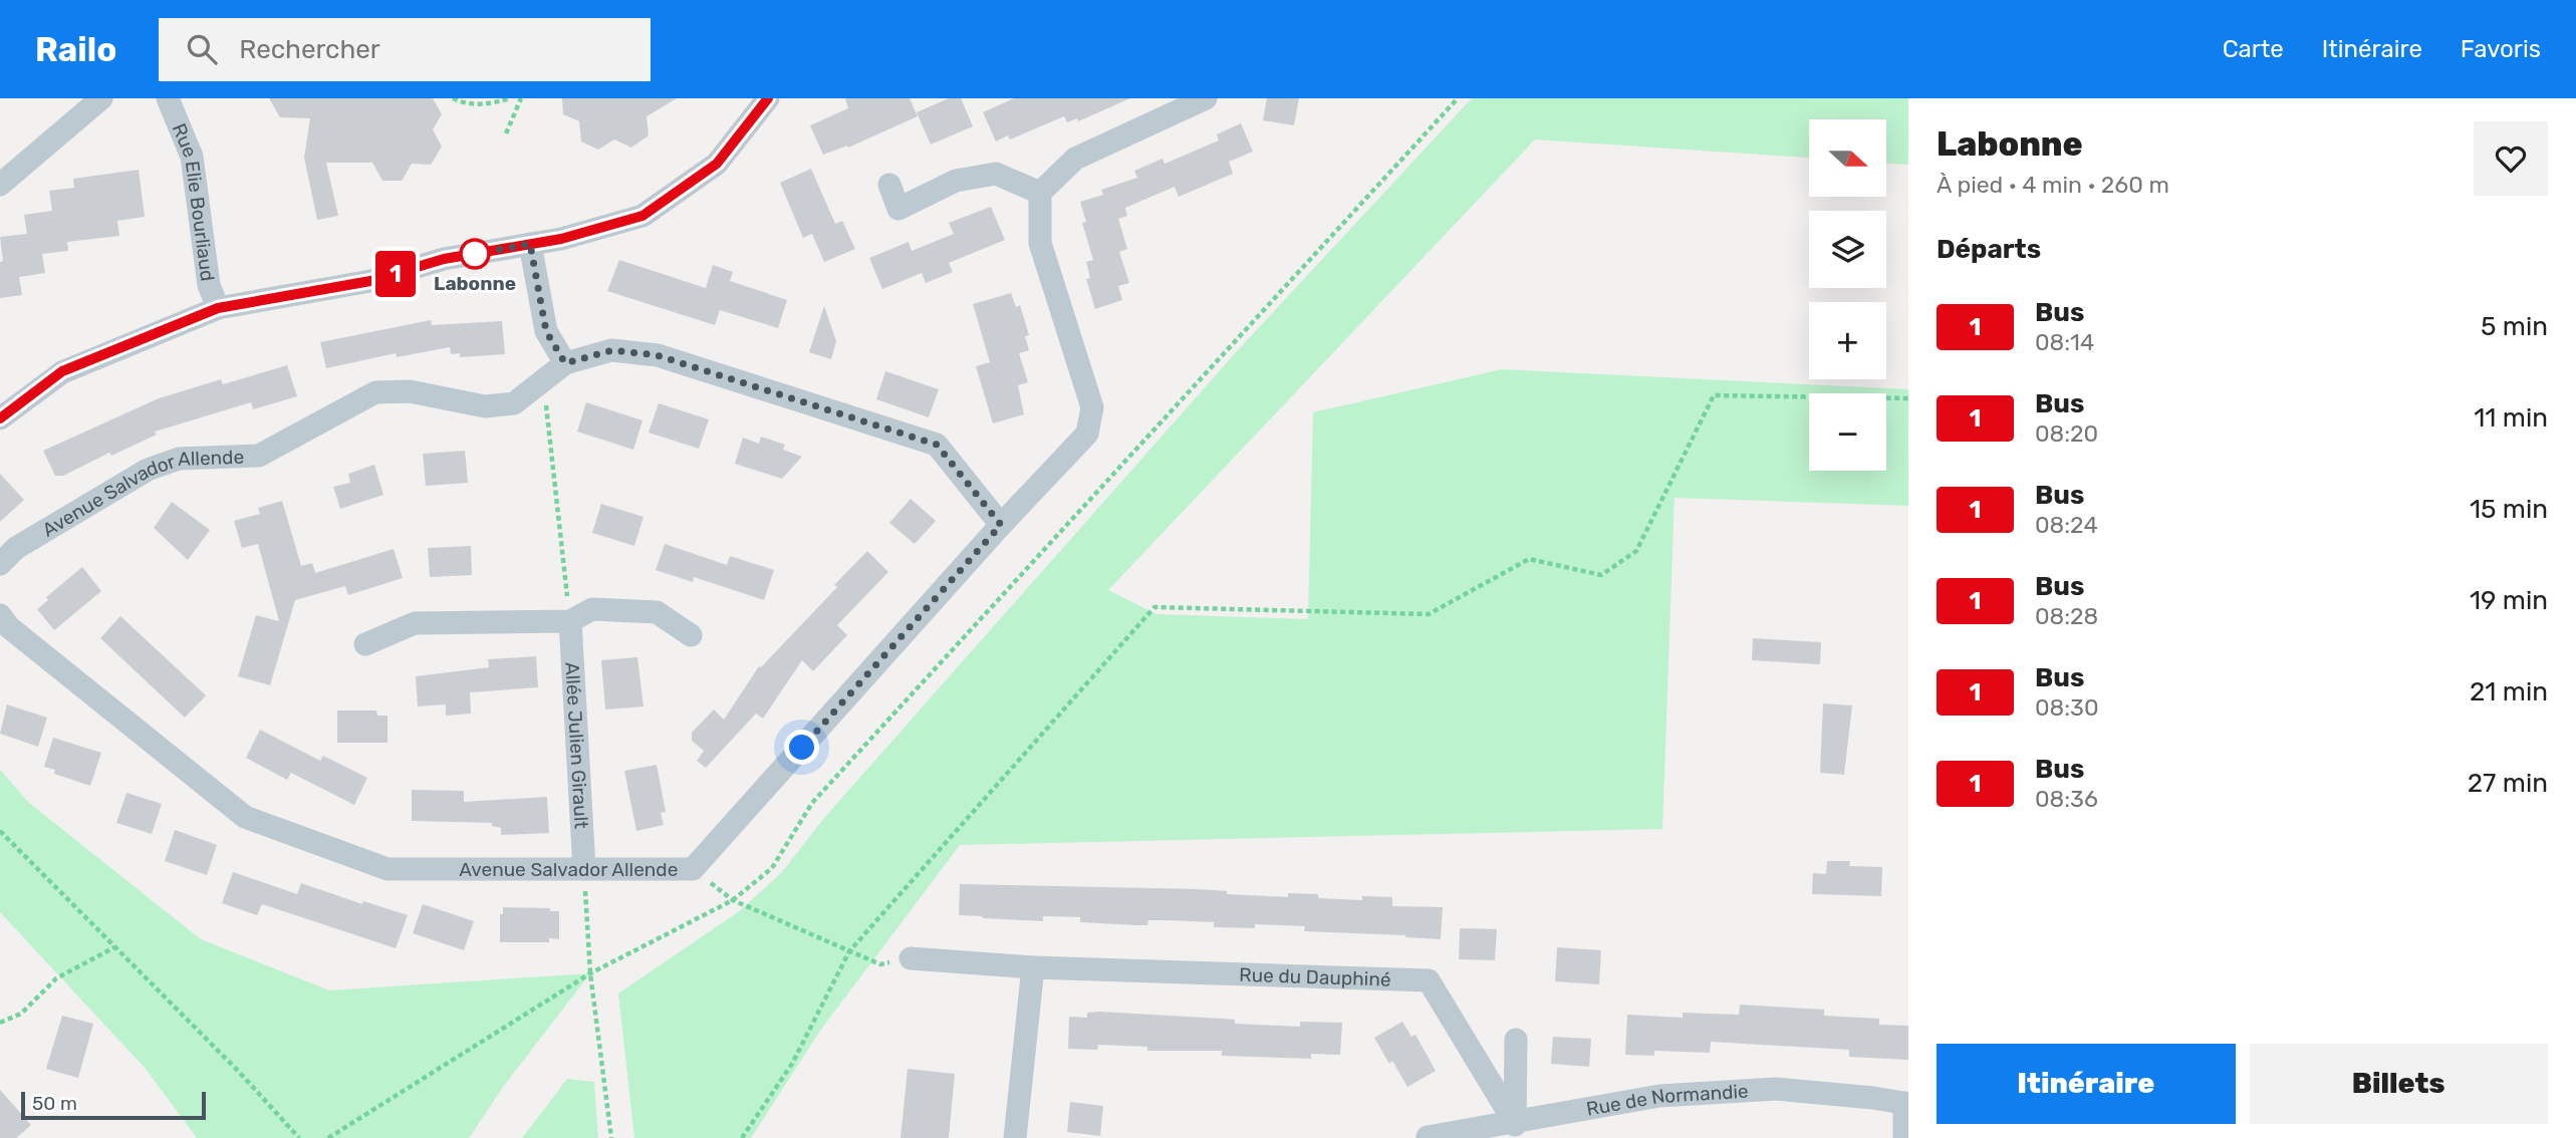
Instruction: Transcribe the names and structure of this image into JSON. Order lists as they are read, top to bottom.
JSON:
{
  "streets": {
    "street": [
      "Rue Elie Bourliaud",
      "Avenue Salvador Allende",
      "Allée Julien Girault",
      "Rue du Dauphiné",
      "Rue de Normandie"
    ]
  },
  "crossings": [
    ["Avenue Salvador Allende", "Allée Julien Girault"],
    ["Rue du Dauphiné", "Rue de Normandie"]
  ],
  "places": ["Labonne"],
  "lines": ["bus line 1"],
  "scale_bar": "50 m",
  "north": "right",
  "page": {
    "header": "Railo",
    "search": "Rechercher",
    "nav": ["Carte", "Itinéraire", "Favoris"],
    "on_map": "1",
    "heading": [
      ["Labonne", "À pied · 4 min · 260 m"],
      "Départs"
    ],
    "map_buttons": ["+", "−"],
    "list": [
      {
        "mark": "1",
        "name": "Bus",
        "note": "08:14",
        "value": "5 min"
      },
      {
        "mark": "1",
        "name": "Bus",
        "note": "08:20",
        "value": "11 min"
      },
      {
        "mark": "1",
        "name": "Bus",
        "note": "08:24",
        "value": "15 min"
      },
      {
        "mark": "1",
        "name": "Bus",
        "note": "08:28",
        "value": "19 min"
      },
      {
        "mark": "1",
        "name": "Bus",
        "note": "08:30",
        "value": "21 min"
      },
      {
        "mark": "1",
        "name": "Bus",
        "note": "08:36",
        "value": "27 min"
      }
    ],
    "buttons": ["Itinéraire", "Billets"],
    "scale": "50 m"
  }
}
